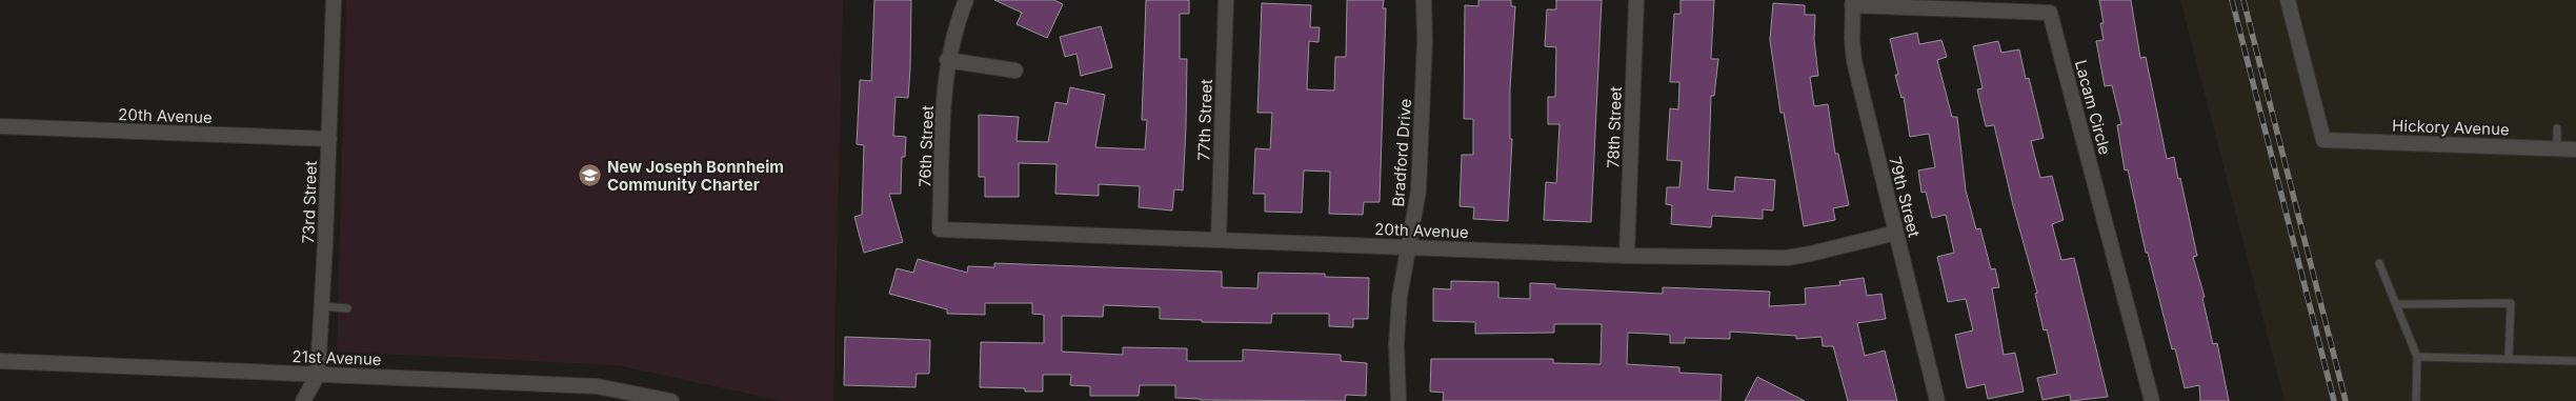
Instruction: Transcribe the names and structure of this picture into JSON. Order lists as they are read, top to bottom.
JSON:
{
  "streets": {
    "street": [
      "Lacam Circle",
      "20th Avenue",
      "77th Street",
      "78th Street",
      "Hickory Avenue",
      "76th Street",
      "Bradford Drive",
      "79th Street",
      "73rd Street",
      "21st Avenue"
    ]
  },
  "crossings": [
    ["Lacam Circle", "79th Street"],
    ["20th Avenue", "77th Street"],
    ["20th Avenue", "78th Street"],
    ["20th Avenue", "76th Street"],
    ["20th Avenue", "Bradford Drive"],
    ["20th Avenue", "79th Street"],
    ["20th Avenue", "73rd Street"],
    ["73rd Street", "21st Avenue"]
  ],
  "places": {
    "school or university": ["New Joseph Bonnheim Community Charter"]
  }
}
